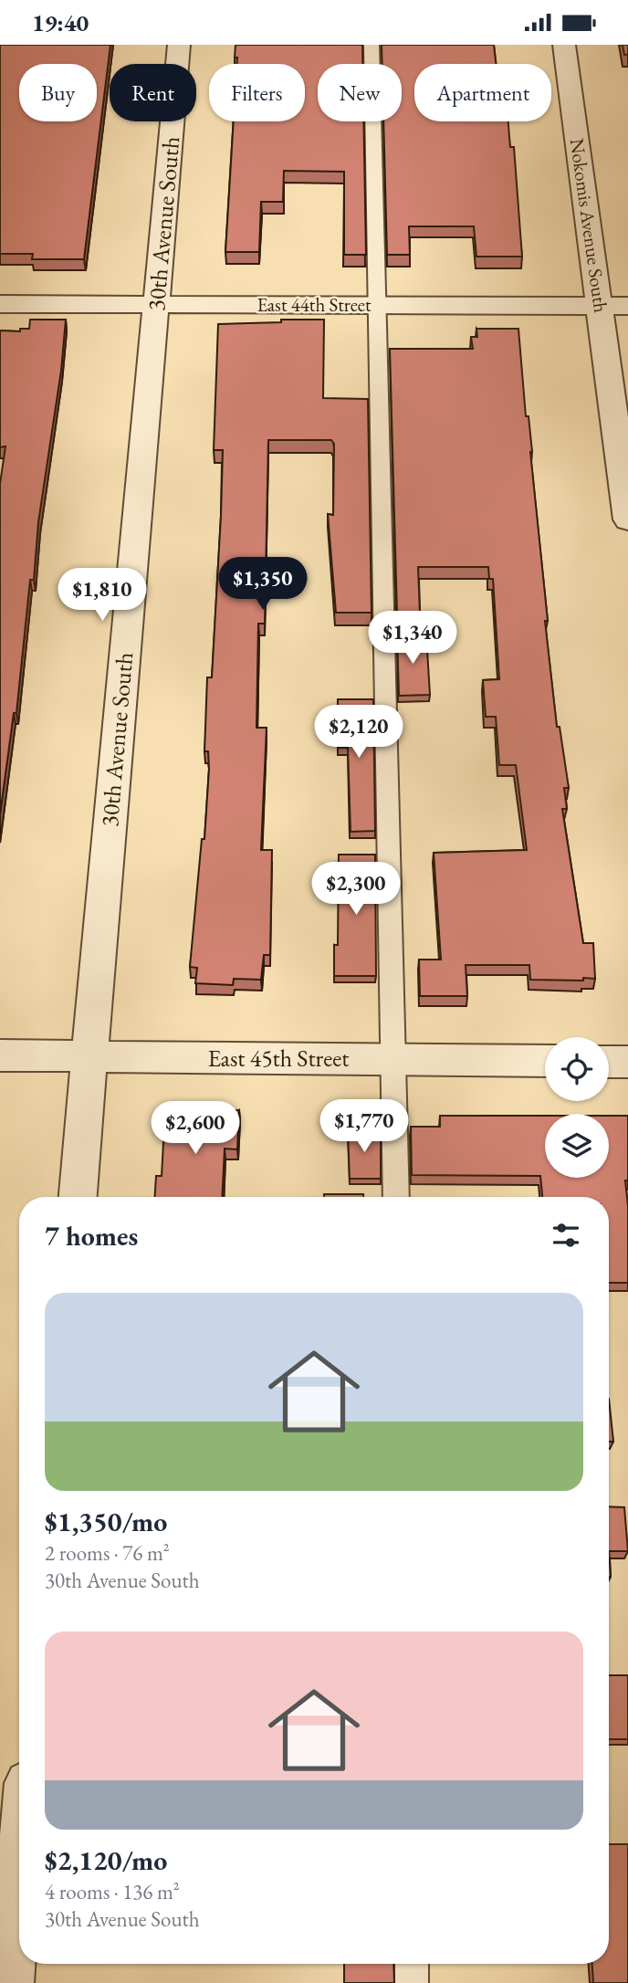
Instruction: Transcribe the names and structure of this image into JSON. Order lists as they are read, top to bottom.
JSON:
{
  "streets": {
    "street": [
      "30th Avenue South",
      "Nokomis Avenue South",
      "East 44th Street",
      "East 45th Street"
    ]
  },
  "crossings": [
    ["30th Avenue South", "East 44th Street"],
    ["30th Avenue South", "East 45th Street"],
    ["Nokomis Avenue South", "East 44th Street"]
  ],
  "page": {
    "status": "19:40",
    "chip": [
      "Buy",
      "Rent",
      "Filters",
      "New",
      "Apartment"
    ],
    "price": [
      "$1,350",
      "$1,810",
      "$1,340",
      "$2,120",
      "$2,300",
      "$1,770",
      "$2,600"
    ],
    "heading": "7 homes",
    "list": [
      {
        "name": "$1,350/mo",
        "note": "2 rooms · 76 m² · 30th Avenue South"
      },
      {
        "name": "$2,120/mo",
        "note": "4 rooms · 136 m² · 30th Avenue South"
      }
    ]
  }
}
